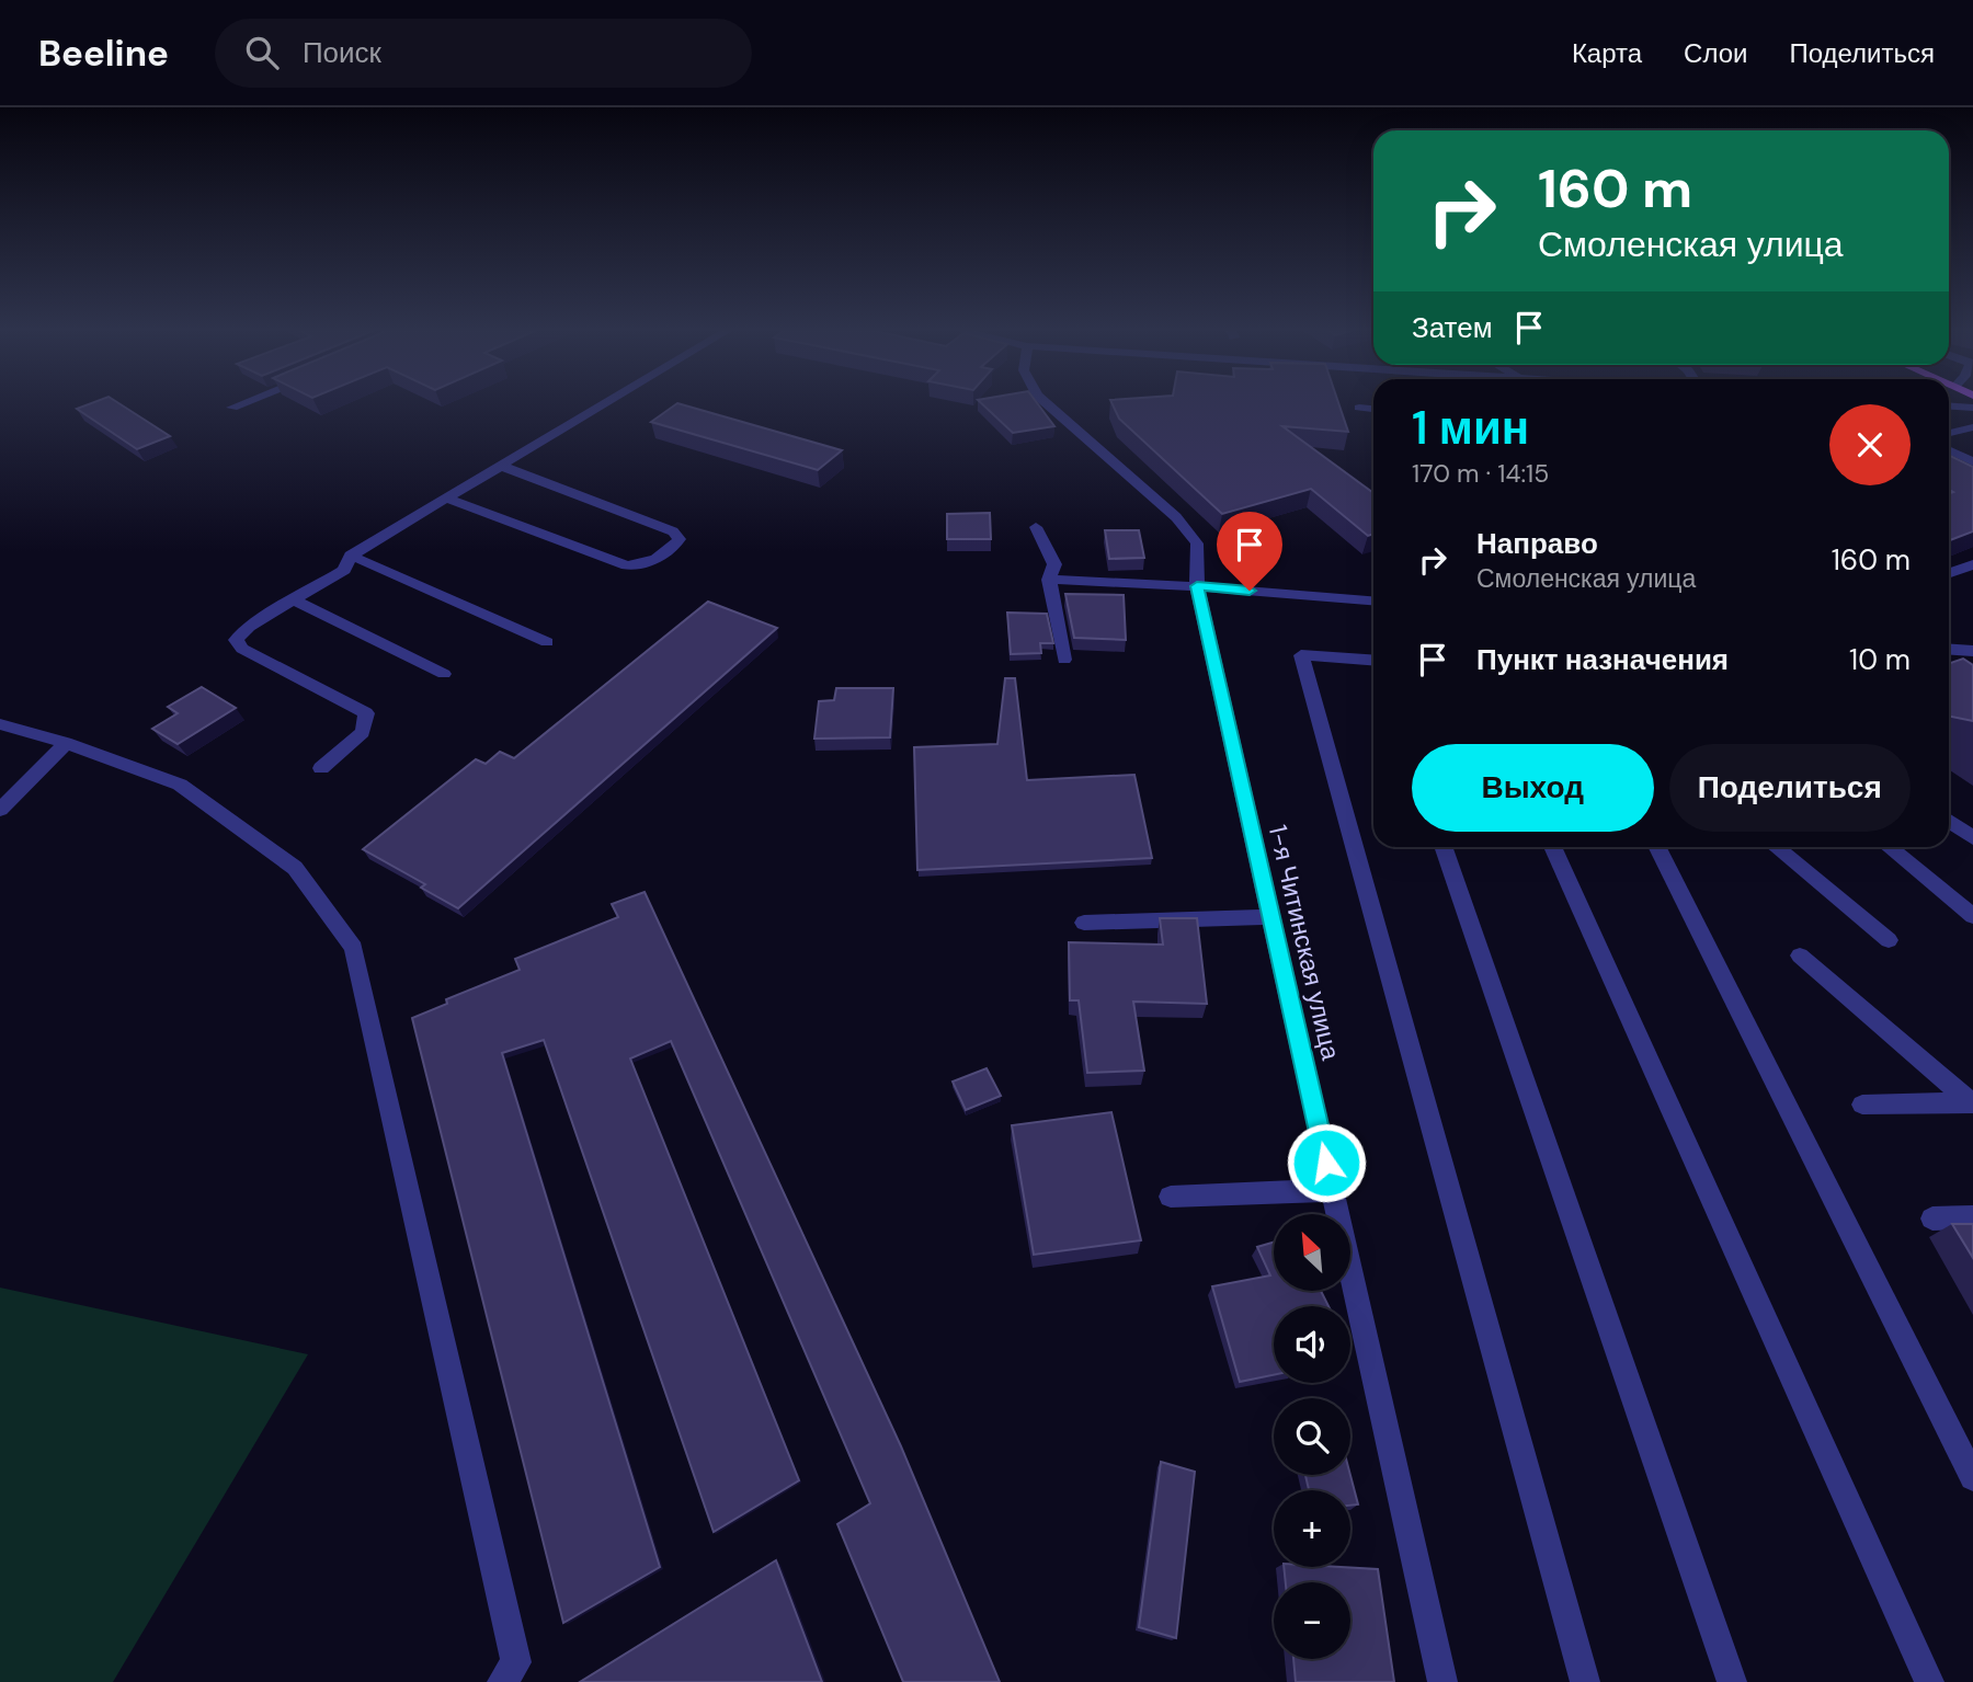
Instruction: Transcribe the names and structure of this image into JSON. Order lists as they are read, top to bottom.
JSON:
{
  "streets": {
    "street": ["1-я Читинская улица"]
  },
  "north": "top left",
  "page": {
    "header": "Beeline",
    "search": "Поиск",
    "nav": ["Карта", "Слои", "Поделиться"],
    "turn": ["160 m", "Смоленская улица"],
    "then": "Затем",
    "heading": ["1 мин", "170 m · 14:15"],
    "list": [
      {
        "name": "Направо",
        "note": "Смоленская улица",
        "value": "160 m"
      },
      {
        "name": "Пункт назначения",
        "value": "10 m"
      }
    ],
    "buttons": ["Выход", "Поделиться"],
    "map_buttons": ["+", "−"]
  }
}
